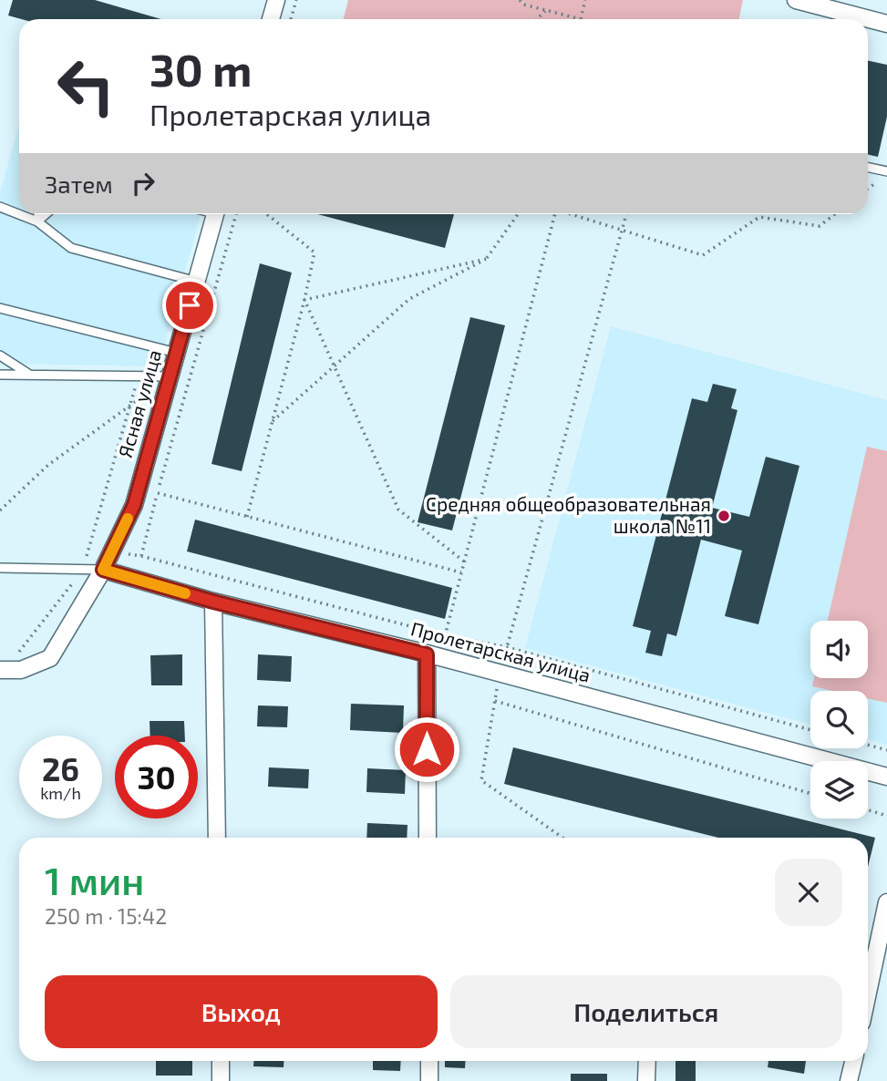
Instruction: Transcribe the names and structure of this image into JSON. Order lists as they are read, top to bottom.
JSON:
{
  "streets": {
    "street": ["Ясная улица", "Пролетарская улица"]
  },
  "crossings": [
    ["Ясная улица", "Пролетарская улица"]
  ],
  "places": ["Средняя общеобразовательная школа №11"],
  "page": {
    "turn": ["30 m", "Пролетарская улица"],
    "then": "Затем",
    "speed": "26 km/h",
    "limit": "30",
    "heading": ["1 мин", "250 m · 15:42"],
    "buttons": ["Выход", "Поделиться"]
  }
}
